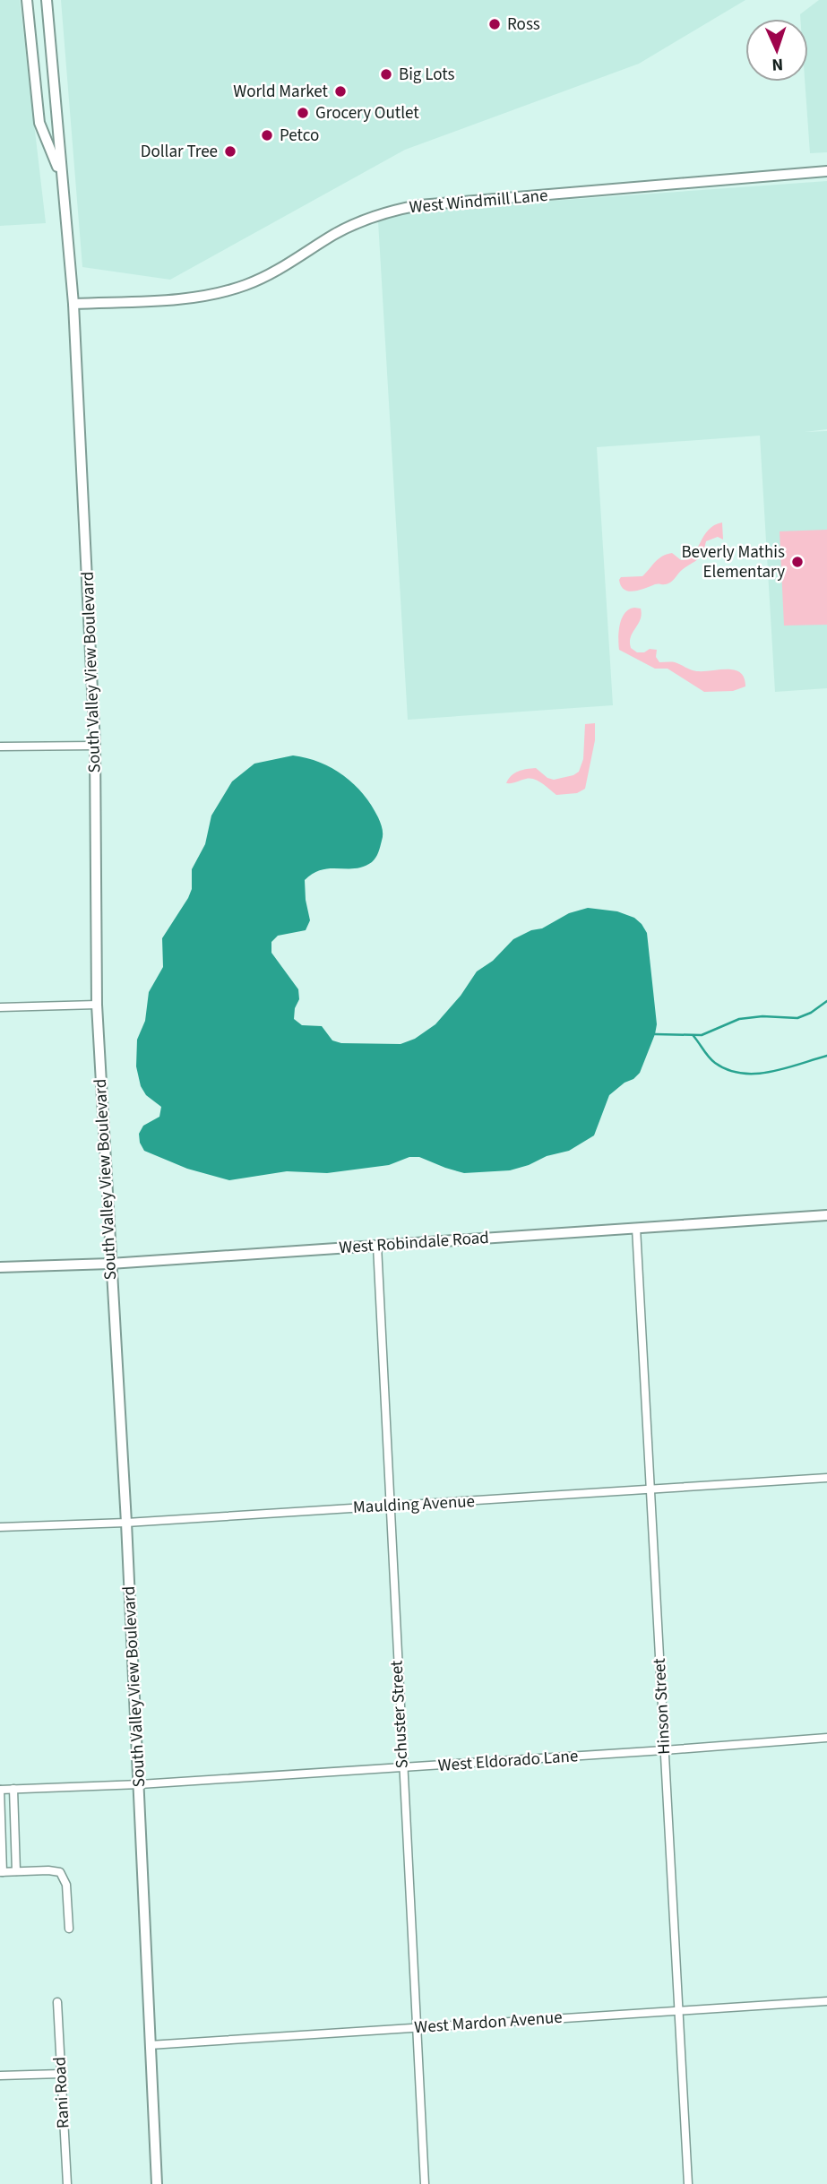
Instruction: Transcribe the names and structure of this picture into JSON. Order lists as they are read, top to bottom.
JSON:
{
  "streets": {
    "main road": ["West Windmill Lane", "South Valley View Boulevard", "West Robindale Road"],
    "street": [
      "Maulding Avenue",
      "Hinson Street",
      "Schuster Street",
      "West Eldorado Lane",
      "West Mardon Avenue",
      "Rani Road"
    ]
  },
  "crossings": [
    ["West Windmill Lane", "South Valley View Boulevard"],
    ["South Valley View Boulevard", "West Robindale Road"],
    ["South Valley View Boulevard", "Maulding Avenue"],
    ["South Valley View Boulevard", "West Eldorado Lane"],
    ["South Valley View Boulevard", "West Mardon Avenue"],
    ["West Robindale Road", "Hinson Street"],
    ["West Robindale Road", "Schuster Street"],
    ["Maulding Avenue", "Hinson Street"],
    ["Maulding Avenue", "Schuster Street"],
    ["Hinson Street", "West Eldorado Lane"],
    ["Hinson Street", "West Mardon Avenue"],
    ["Schuster Street", "West Eldorado Lane"],
    ["Schuster Street", "West Mardon Avenue"]
  ],
  "places": [
    "Ross",
    "Big Lots",
    "World Market",
    "Grocery Outlet",
    "Petco",
    "Dollar Tree",
    "Beverly Mathis Elementary"
  ],
  "north": "bottom"
}
